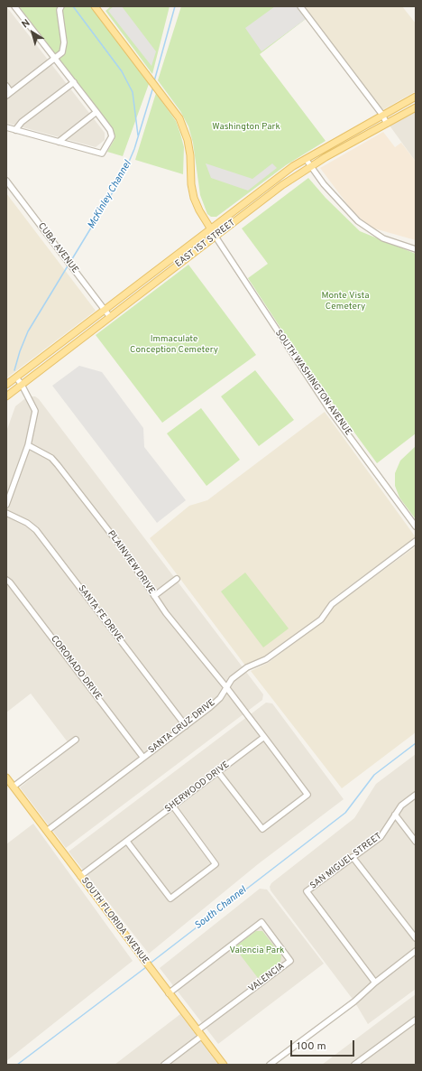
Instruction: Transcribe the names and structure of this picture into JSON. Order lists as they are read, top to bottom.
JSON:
{
  "streets": {
    "main road": ["EAST 1ST STREET", "SOUTH FLORIDA AVENUE"],
    "street": [
      "CUBA AVENUE",
      "SOUTH WASHINGTON AVENUE",
      "PLAINVIEW DRIVE",
      "SANTA FE DRIVE",
      "CORONADO DRIVE",
      "SANTA CRUZ DRIVE",
      "SHERWOOD DRIVE",
      "SAN MIGUEL STREET",
      "VALENCIA"
    ]
  },
  "crossings": [
    ["EAST 1ST STREET", "CUBA AVENUE"],
    ["EAST 1ST STREET", "SOUTH WASHINGTON AVENUE"],
    ["PLAINVIEW DRIVE", "SANTA CRUZ DRIVE"],
    ["SANTA FE DRIVE", "SANTA CRUZ DRIVE"],
    ["CORONADO DRIVE", "SANTA CRUZ DRIVE"],
    ["SANTA CRUZ DRIVE", "SOUTH FLORIDA AVENUE"],
    ["SHERWOOD DRIVE", "SOUTH FLORIDA AVENUE"],
    ["SOUTH FLORIDA AVENUE", "VALENCIA"]
  ],
  "water": ["McKinley Channel", "South Channel"],
  "parks": [
    "Washington Park",
    "Monte Vista Cemetery",
    "Immaculate Conception Cemetery",
    "Valencia Park"
  ],
  "scale_bar": "100 m",
  "north": "top left"
}
